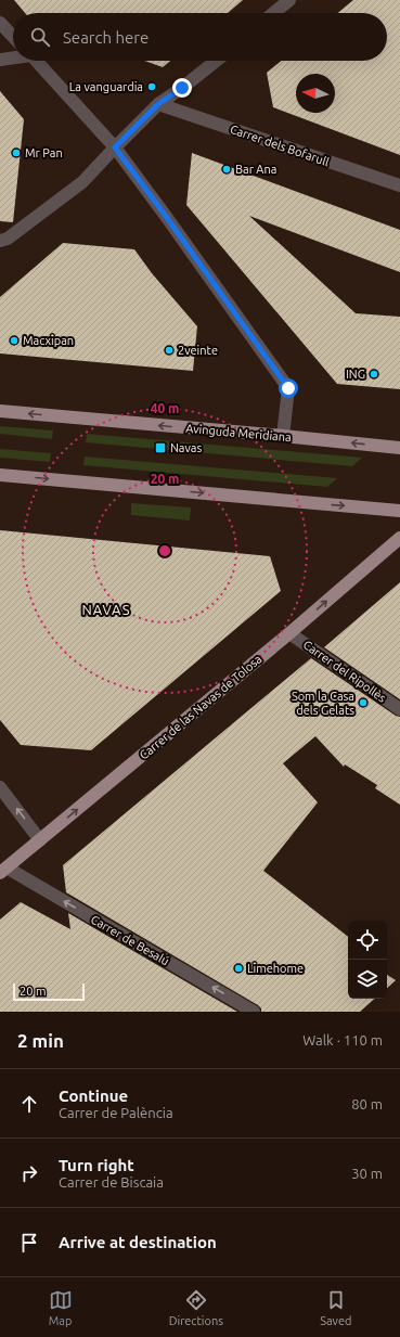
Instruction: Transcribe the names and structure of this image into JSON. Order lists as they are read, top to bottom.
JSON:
{
  "streets": {
    "main road": ["Avinguda Meridiana", "Carrer de las Navas de Tolosa"],
    "street": ["Carrer dels Bofarull", "Carrer del Ripollès", "Carrer de Besalú"]
  },
  "crossings": [
    ["Carrer del Ripollès", "Carrer de las Navas de Tolosa"],
    ["Carrer de las Navas de Tolosa", "Carrer de Besalú"]
  ],
  "one_way": ["Carrer de las Navas de Tolosa", "Carrer de Besalú"],
  "districts": ["NAVAS"],
  "places": {
    "other": [
      "La vanguardia",
      "Mr Pan",
      "Bar Ana",
      "Macxipan",
      "2veinte",
      "ING",
      "Som la Casa dels Gelats",
      "Limehome"
    ],
    "transit": ["Navas"]
  },
  "scale_bar": "20 m",
  "north": "left",
  "page": {
    "search": "Search here",
    "scale": "20 m",
    "heading": ["2 min", "Walk · 110 m"],
    "list": [
      ["Continue", "Carrer de Palència", "80 m"],
      ["Turn right", "Carrer de Biscaia", "30 m"],
      "Arrive at destination"
    ],
    "nav": ["Map", "Directions", "Saved"]
  },
  "rings": ["40 m", "20 m"]
}
